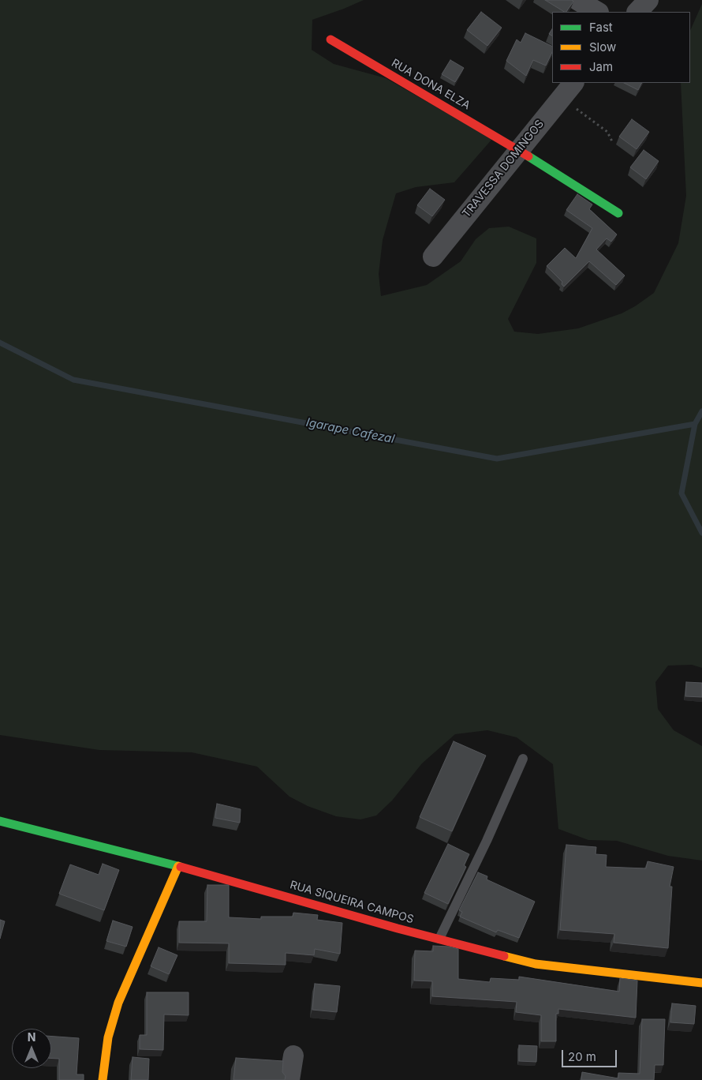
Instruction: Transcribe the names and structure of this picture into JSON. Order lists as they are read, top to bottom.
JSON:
{
  "streets": {
    "street": ["RUA DONA ELZA", "TRAVESSA DOMINGOS", "RUA SIQUEIRA CAMPOS"]
  },
  "crossings": [
    ["RUA DONA ELZA", "TRAVESSA DOMINGOS"]
  ],
  "water": ["Igarape Cafezal"],
  "legend": ["Fast", "Slow", "Jam"],
  "scale_bar": "20 m",
  "north": "top"
}
